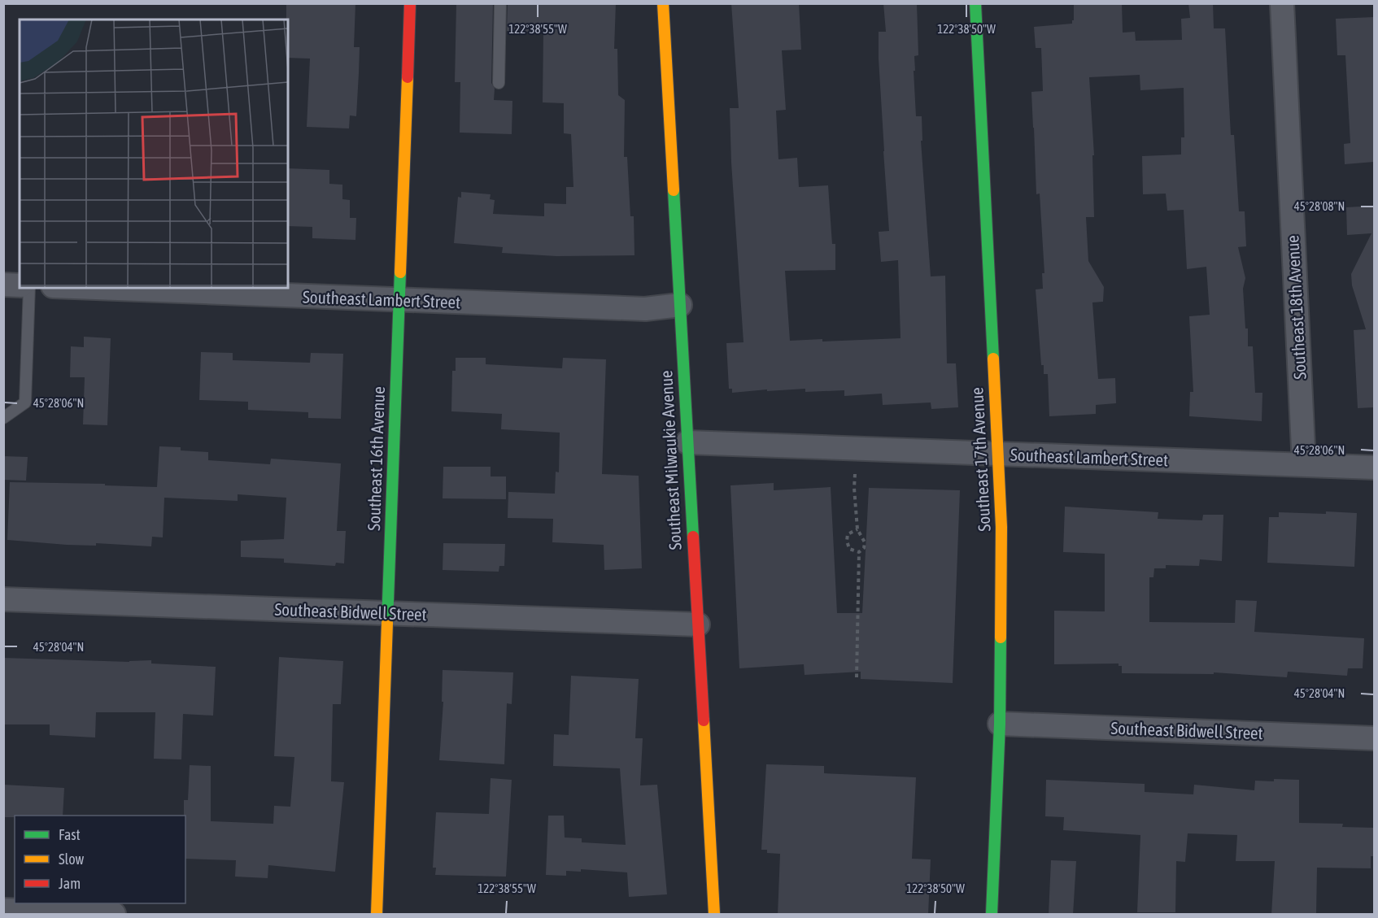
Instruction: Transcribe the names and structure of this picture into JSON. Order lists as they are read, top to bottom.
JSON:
{
  "streets": {
    "street": [
      "Southeast Lambert Street",
      "Southeast 18th Avenue",
      "Southeast 16th Avenue",
      "Southeast 17th Avenue",
      "Southeast Milwaukie Avenue",
      "Southeast Bidwell Street"
    ]
  },
  "crossings": [
    ["Southeast Lambert Street", "Southeast 18th Avenue"],
    ["Southeast Lambert Street", "Southeast 16th Avenue"],
    ["Southeast Lambert Street", "Southeast 17th Avenue"],
    ["Southeast Lambert Street", "Southeast Milwaukie Avenue"],
    ["Southeast 16th Avenue", "Southeast Bidwell Street"],
    ["Southeast 17th Avenue", "Southeast Bidwell Street"],
    ["Southeast Milwaukie Avenue", "Southeast Bidwell Street"]
  ],
  "legend": ["Fast", "Slow", "Jam"],
  "coordinates": [
    "122°38'55\"W",
    "122°38'50\"W",
    "45°28'08\"N",
    "45°28'06\"N",
    "45°28'04\"N"
  ]
}
